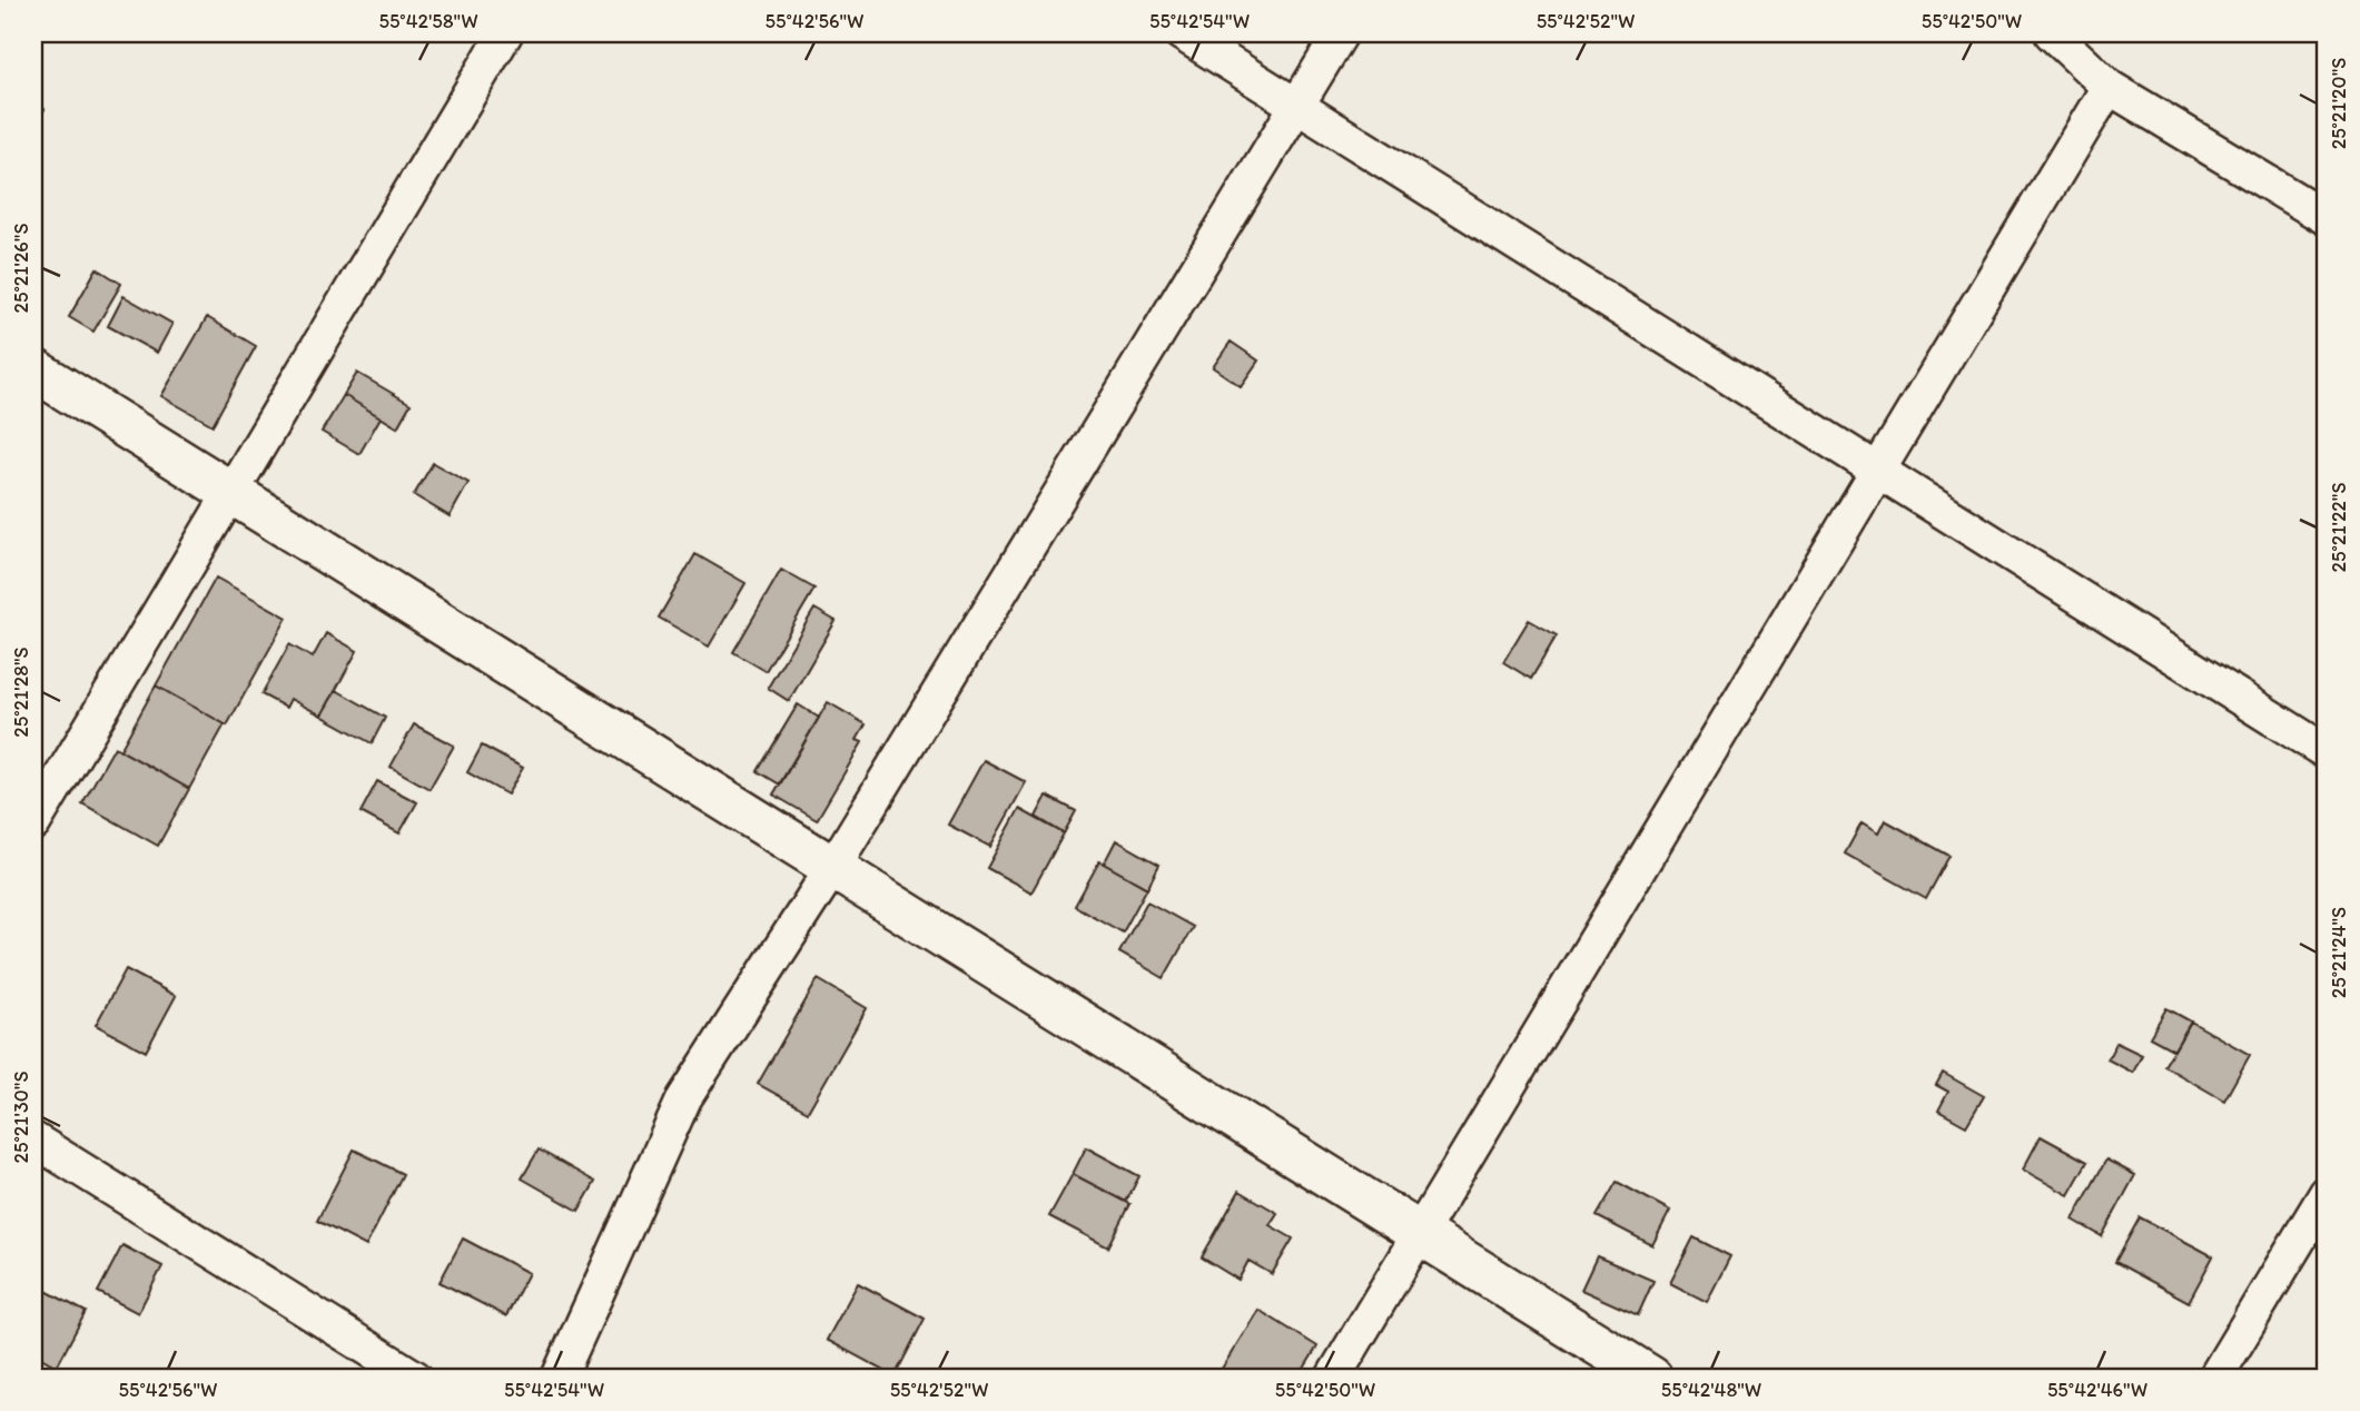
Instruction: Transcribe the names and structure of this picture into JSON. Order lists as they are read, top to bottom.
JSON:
{
  "coordinates": [
    "55°42'58\"W",
    "55°42'56\"W",
    "55°42'54\"W",
    "55°42'52\"W",
    "55°42'50\"W",
    "25°21'20\"S",
    "25°21'26\"S",
    "25°21'22\"S",
    "25°21'28\"S",
    "25°21'24\"S",
    "25°21'30\"S",
    "55°42'48\"W",
    "55°42'46\"W"
  ]
}
